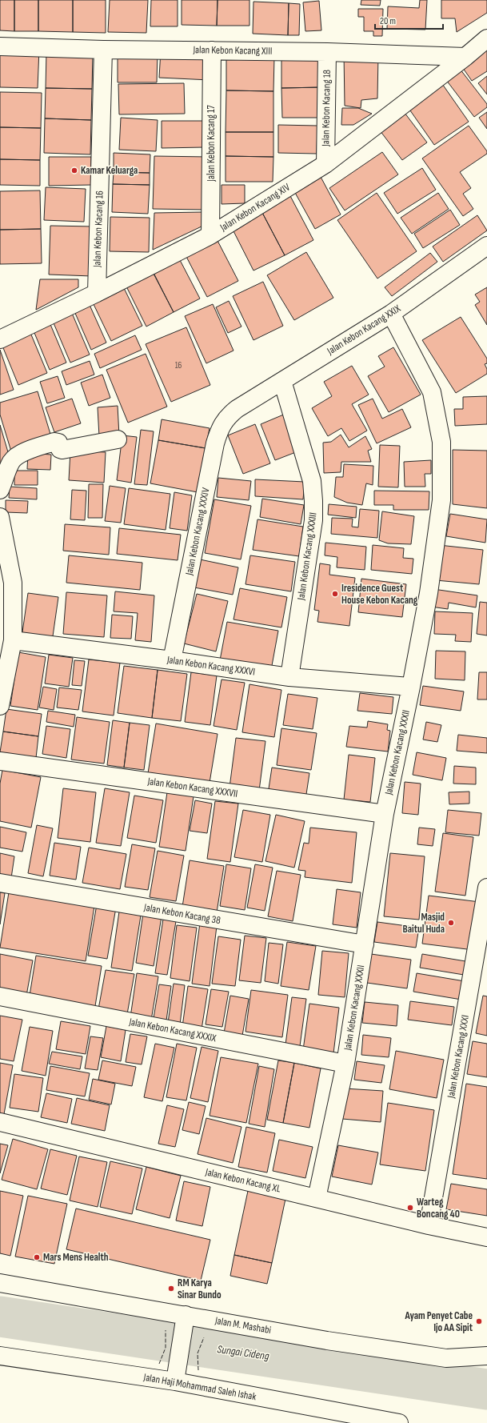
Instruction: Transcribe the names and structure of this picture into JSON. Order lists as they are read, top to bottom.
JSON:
{
  "streets": {
    "street": [
      "Jalan Kebon Kacang XIII",
      "Jalan Kebon Kacang 18",
      "Jalan Kebon Kacang 17",
      "Jalan Kebon Kacang XIV",
      "Jalan Kebon Kacang 16",
      "Jalan Kebon Kacang XXIX",
      "Jalan Kebon Kacang XXXIV",
      "Jalan Kebon Kacang XXXIII",
      "Jalan Kebon Kacang XXXVI",
      "Jalan Kebon Kacang XXXII",
      "Jalan Kebon Kacang XXXVII",
      "Jalan Kebon Kacang 38",
      "Jalan Kebon Kacang XXXIX",
      "Jalan Kebon Kacang XXXI",
      "Jalan Kebon Kacang XL",
      "Jalan M. Mashabi",
      "Jalan Haji Mohammad Saleh Ishak"
    ]
  },
  "crossings": [
    ["Jalan Kebon Kacang XIII", "Jalan Kebon Kacang 18"],
    ["Jalan Kebon Kacang XIII", "Jalan Kebon Kacang 17"],
    ["Jalan Kebon Kacang XIII", "Jalan Kebon Kacang XIV"],
    ["Jalan Kebon Kacang XIII", "Jalan Kebon Kacang 16"],
    ["Jalan Kebon Kacang 18", "Jalan Kebon Kacang XIV"],
    ["Jalan Kebon Kacang 17", "Jalan Kebon Kacang XIV"],
    ["Jalan Kebon Kacang XIV", "Jalan Kebon Kacang 16"],
    ["Jalan Kebon Kacang XXIX", "Jalan Kebon Kacang XXXIV"],
    ["Jalan Kebon Kacang XXIX", "Jalan Kebon Kacang XXXIII"],
    ["Jalan Kebon Kacang XXIX", "Jalan Kebon Kacang XXXII"],
    ["Jalan Kebon Kacang XXXIV", "Jalan Kebon Kacang XXXVI"],
    ["Jalan Kebon Kacang XXXIII", "Jalan Kebon Kacang XXXVI"],
    ["Jalan Kebon Kacang XXXVI", "Jalan Kebon Kacang XXXII"],
    ["Jalan Kebon Kacang XXXII", "Jalan Kebon Kacang XXXVII"],
    ["Jalan Kebon Kacang XXXII", "Jalan Kebon Kacang 38"],
    ["Jalan Kebon Kacang XXXII", "Jalan Kebon Kacang XXXIX"],
    ["Jalan Kebon Kacang XXXII", "Jalan Kebon Kacang XL"],
    ["Jalan Kebon Kacang XXXI", "Jalan Kebon Kacang XL"]
  ],
  "water": ["Sungai Cideng"],
  "places": [
    "Kamar Keluarga",
    "Iresidence Guest House Kebon Kacang",
    "Masjid Baitul Huda",
    "Warteg Boncang 40",
    "Mars Mens Health",
    "RM Karya Sinar Bundo",
    "Ayam Penyet Cabe Ijo AA Sipit"
  ],
  "house_numbers": ["16"],
  "scale_bar": "20 m"
}
